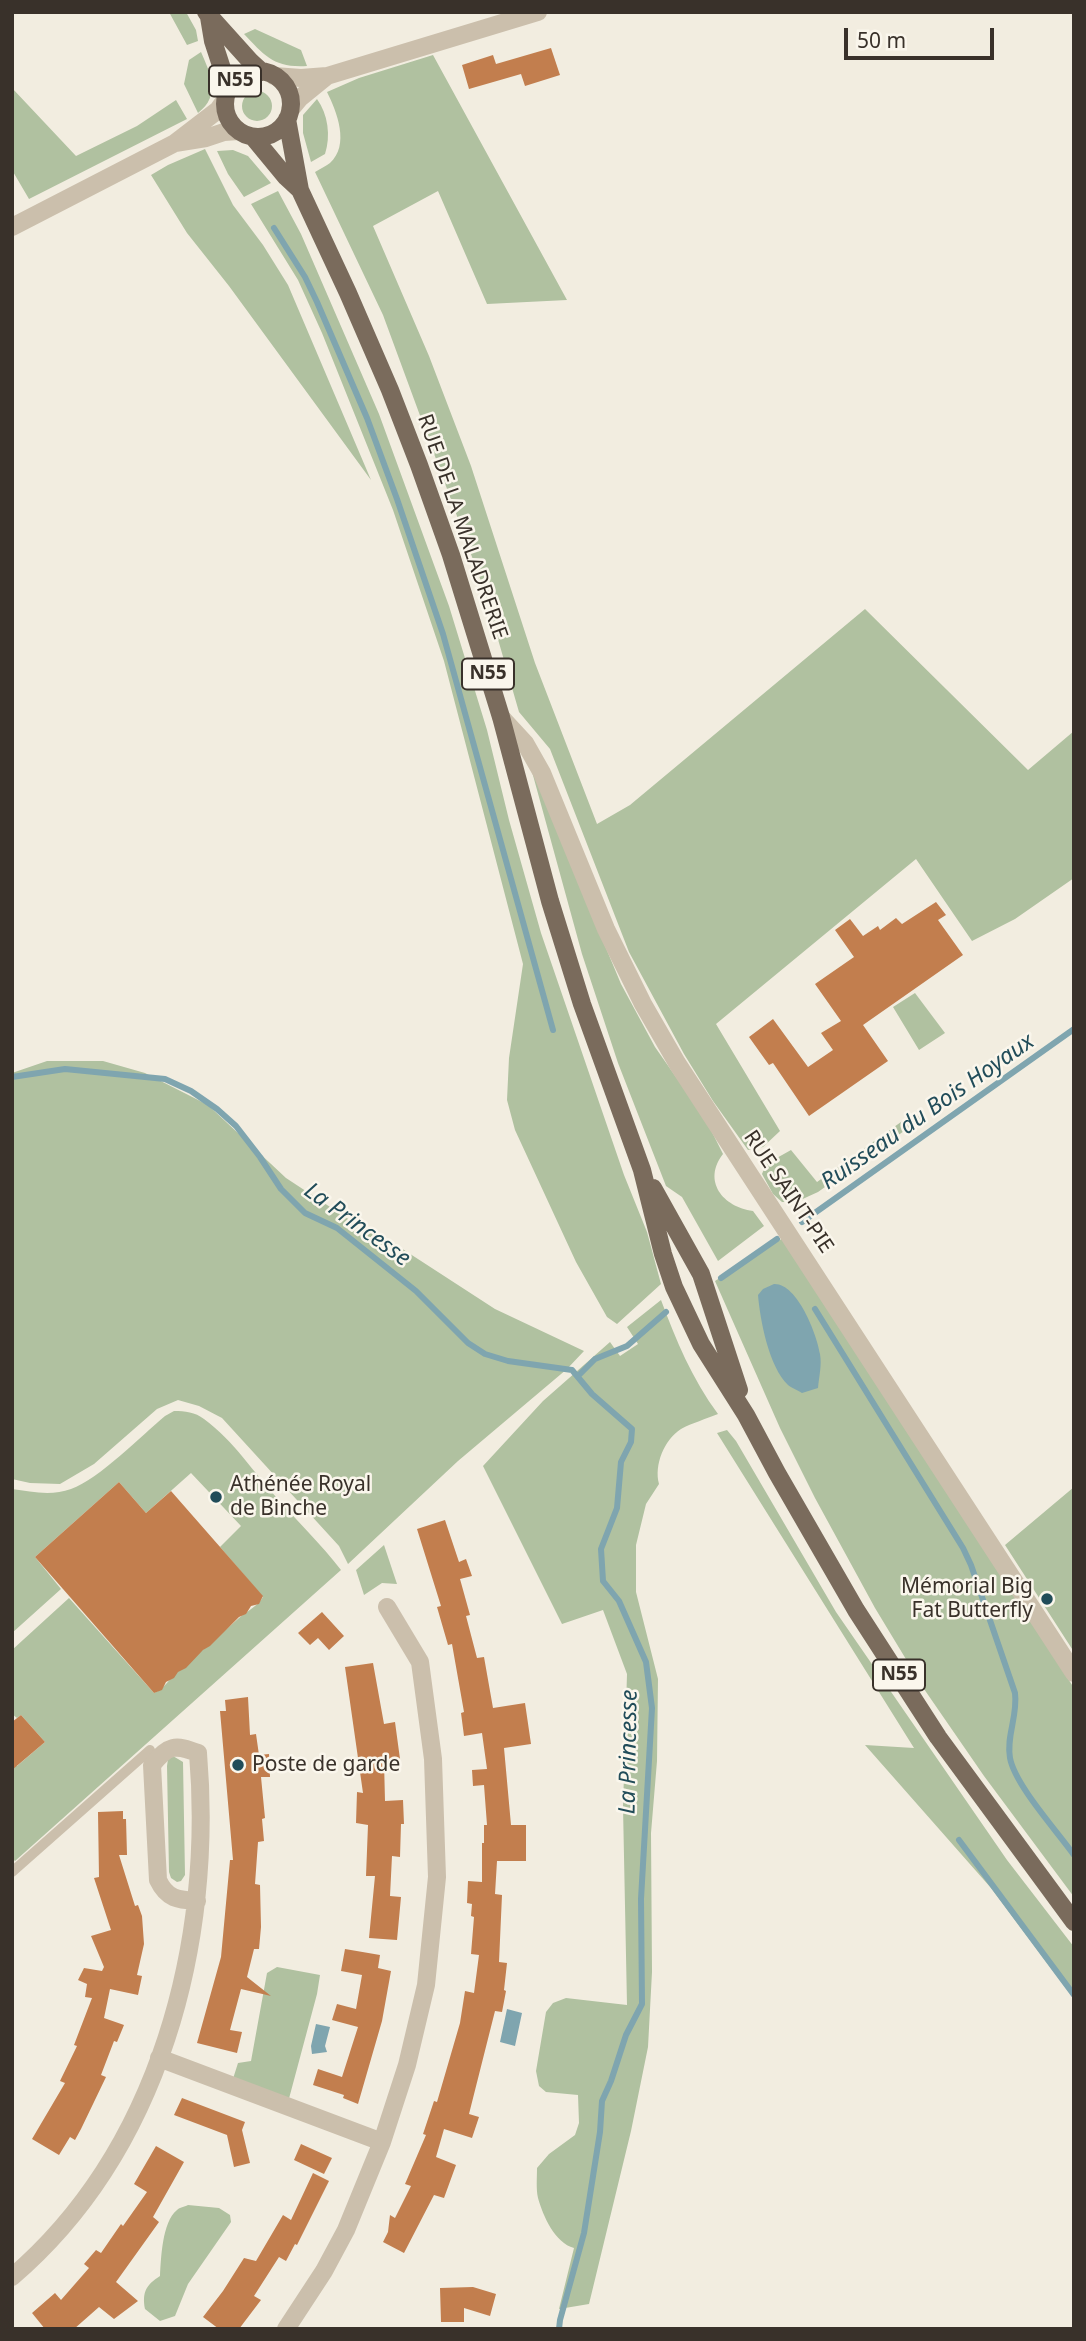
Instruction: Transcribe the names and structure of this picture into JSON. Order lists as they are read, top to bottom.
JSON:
{
  "streets": {
    "main road": ["N55", "RUE DE LA MALADRERIE"],
    "street": ["RUE SAINT-PIE"]
  },
  "crossings": [
    ["N55", "RUE DE LA MALADRERIE"],
    ["RUE DE LA MALADRERIE", "RUE SAINT-PIE"]
  ],
  "water": ["Ruisseau du Bois Hoyaux", "La Princesse"],
  "places": ["Athénée Royal de Binche", "Mémorial Big Fat Butterfly", "Poste de garde"],
  "scale_bar": "50 m"
}
